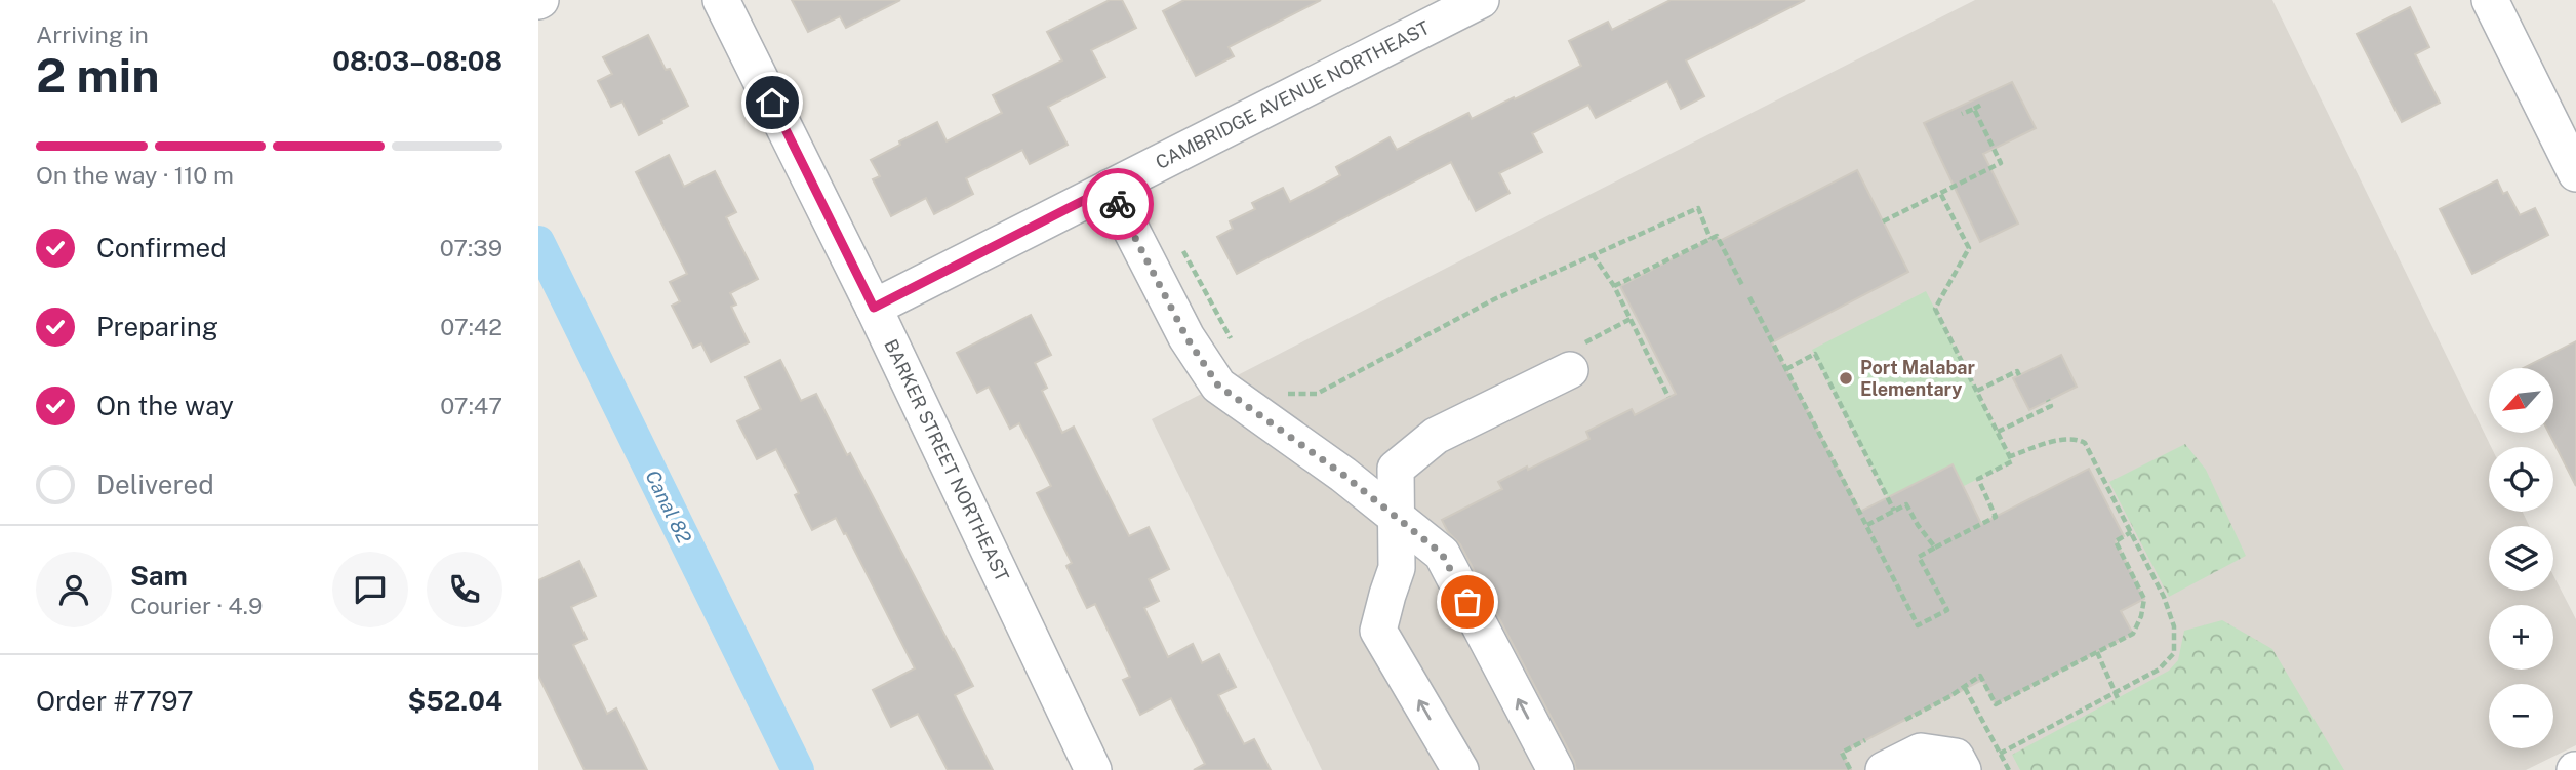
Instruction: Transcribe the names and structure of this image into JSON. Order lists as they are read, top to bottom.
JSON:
{
  "streets": {
    "street": ["CAMBRIDGE AVENUE NORTHEAST", "BARKER STREET NORTHEAST"]
  },
  "crossings": [
    ["CAMBRIDGE AVENUE NORTHEAST", "BARKER STREET NORTHEAST"]
  ],
  "water": ["Canal 82"],
  "places": ["Port Malabar Elementary"],
  "north": "bottom left",
  "page": {
    "heading": ["2 min", "Arriving in", "08:03–08:08"],
    "panel": [
      "Sam",
      "Courier · 4.9",
      "Order #7797",
      "$52.04"
    ],
    "bar": "On the way · 110 m",
    "list": [
      ["Confirmed", "07:39"],
      ["Preparing", "07:42"],
      ["On the way", "07:47"],
      "Delivered"
    ],
    "map_buttons": ["+", "−"]
  }
}
